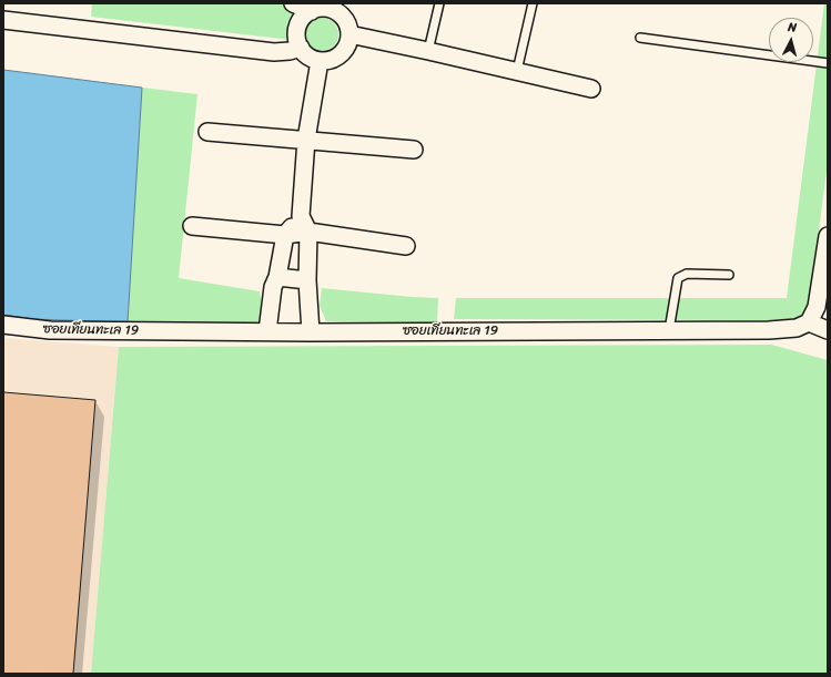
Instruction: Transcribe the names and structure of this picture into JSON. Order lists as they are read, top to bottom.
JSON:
{
  "streets": {
    "street": ["ซอยเทียนทะเล 19"]
  },
  "north": "top"
}
